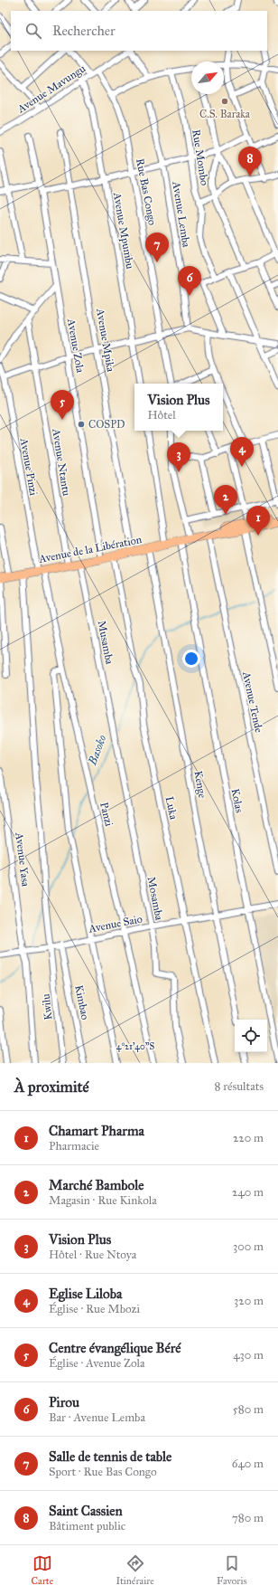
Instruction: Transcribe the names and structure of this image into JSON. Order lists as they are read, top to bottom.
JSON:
{
  "streets": {
    "highway": ["Avenue de la Libération"],
    "street": [
      "Avenue Mavungu",
      "Rue Mombo",
      "Rue Bas Congo",
      "Avenue Lemba",
      "Avenue Mpumbu",
      "Avenue Mpika",
      "Avenue Zola",
      "Avenue Ntantu",
      "Avenue Pinzi",
      "Musamba",
      "Avenue Tende",
      "Kenge",
      "Kolas",
      "Luka",
      "Panzi",
      "Avenue Yasa",
      "Mosamba",
      "Avenue Saio",
      "Kimbao",
      "Kwilu"
    ]
  },
  "crossings": [
    ["Avenue Mavungu", "Rue Bas Congo"],
    ["Avenue Mavungu", "Avenue Mpumbu"],
    ["Avenue Mpika", "Avenue de la Libération"],
    ["Avenue Zola", "Avenue de la Libération"],
    ["Avenue Ntantu", "Avenue de la Libération"],
    ["Avenue Pinzi", "Avenue de la Libération"],
    ["Avenue Pinzi", "Panzi"],
    ["Avenue de la Libération", "Musamba"],
    ["Avenue de la Libération", "Avenue Tende"],
    ["Avenue de la Libération", "Kenge"],
    ["Avenue de la Libération", "Kolas"],
    ["Avenue de la Libération", "Luka"],
    ["Avenue de la Libération", "Panzi"],
    ["Avenue de la Libération", "Kwilu"],
    ["Musamba", "Mosamba"],
    ["Kenge", "Avenue Saio"],
    ["Kolas", "Avenue Saio"],
    ["Luka", "Avenue Saio"],
    ["Panzi", "Avenue Saio"],
    ["Avenue Yasa", "Avenue Saio"],
    ["Mosamba", "Avenue Saio"],
    ["Avenue Saio", "Kimbao"],
    ["Avenue Saio", "Kwilu"]
  ],
  "water": ["Basoko"],
  "places": ["C.S. Baraka", "COSPD"],
  "north": "top right",
  "page": {
    "search": "Rechercher",
    "pins": [
      "8",
      "7",
      "6",
      "5",
      "4",
      "3",
      "2",
      "1"
    ],
    "popup": ["Vision Plus", "Hôtel"],
    "heading": ["À proximité", "8 résultats"],
    "list": [
      {
        "mark": "1",
        "name": "Chamart Pharma",
        "note": "Pharmacie",
        "value": "220 m"
      },
      {
        "mark": "2",
        "name": "Marché Bambole",
        "note": "Magasin · Rue Kinkola",
        "value": "240 m"
      },
      {
        "mark": "3",
        "name": "Vision Plus",
        "note": "Hôtel · Rue Ntoya",
        "value": "300 m"
      },
      {
        "mark": "4",
        "name": "Eglise Liloba",
        "note": "Église · Rue Mbozi",
        "value": "320 m"
      },
      {
        "mark": "5",
        "name": "Centre évangélique Béré",
        "note": "Église · Avenue Zola",
        "value": "430 m"
      },
      {
        "mark": "6",
        "name": "Pirou",
        "note": "Bar · Avenue Lemba",
        "value": "580 m"
      },
      {
        "mark": "7",
        "name": "Salle de tennis de table",
        "note": "Sport · Rue Bas Congo",
        "value": "640 m"
      },
      {
        "mark": "8",
        "name": "Saint Cassien",
        "note": "Bâtiment public",
        "value": "780 m"
      }
    ],
    "nav": ["Carte", "Itinéraire", "Favoris"]
  },
  "coordinates": ["4°21'40\"S"]
}
